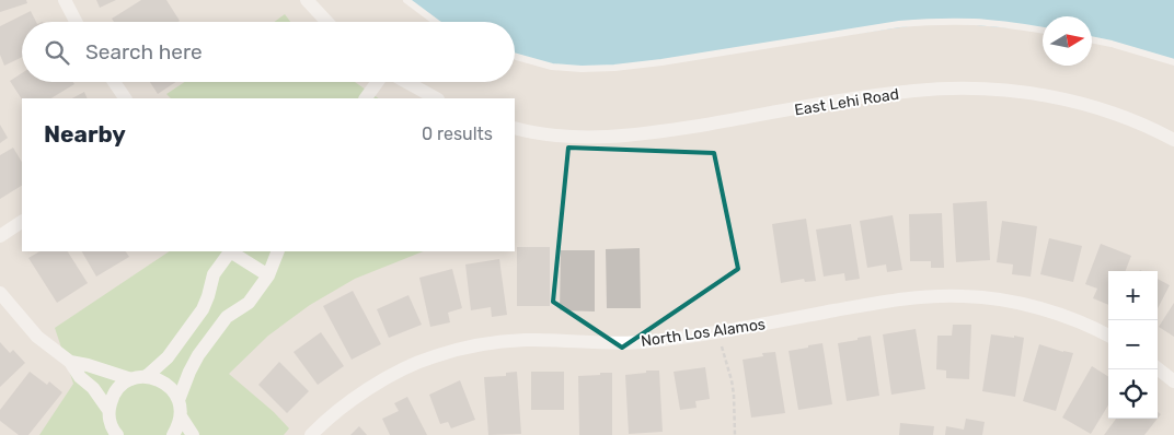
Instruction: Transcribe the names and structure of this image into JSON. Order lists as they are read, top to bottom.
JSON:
{
  "streets": {
    "street": ["East Lehi Road", "North Los Alamos"]
  },
  "north": "right",
  "page": {
    "search": "Search here",
    "heading": ["Nearby", "0 results"],
    "map_buttons": ["+", "−"]
  }
}
